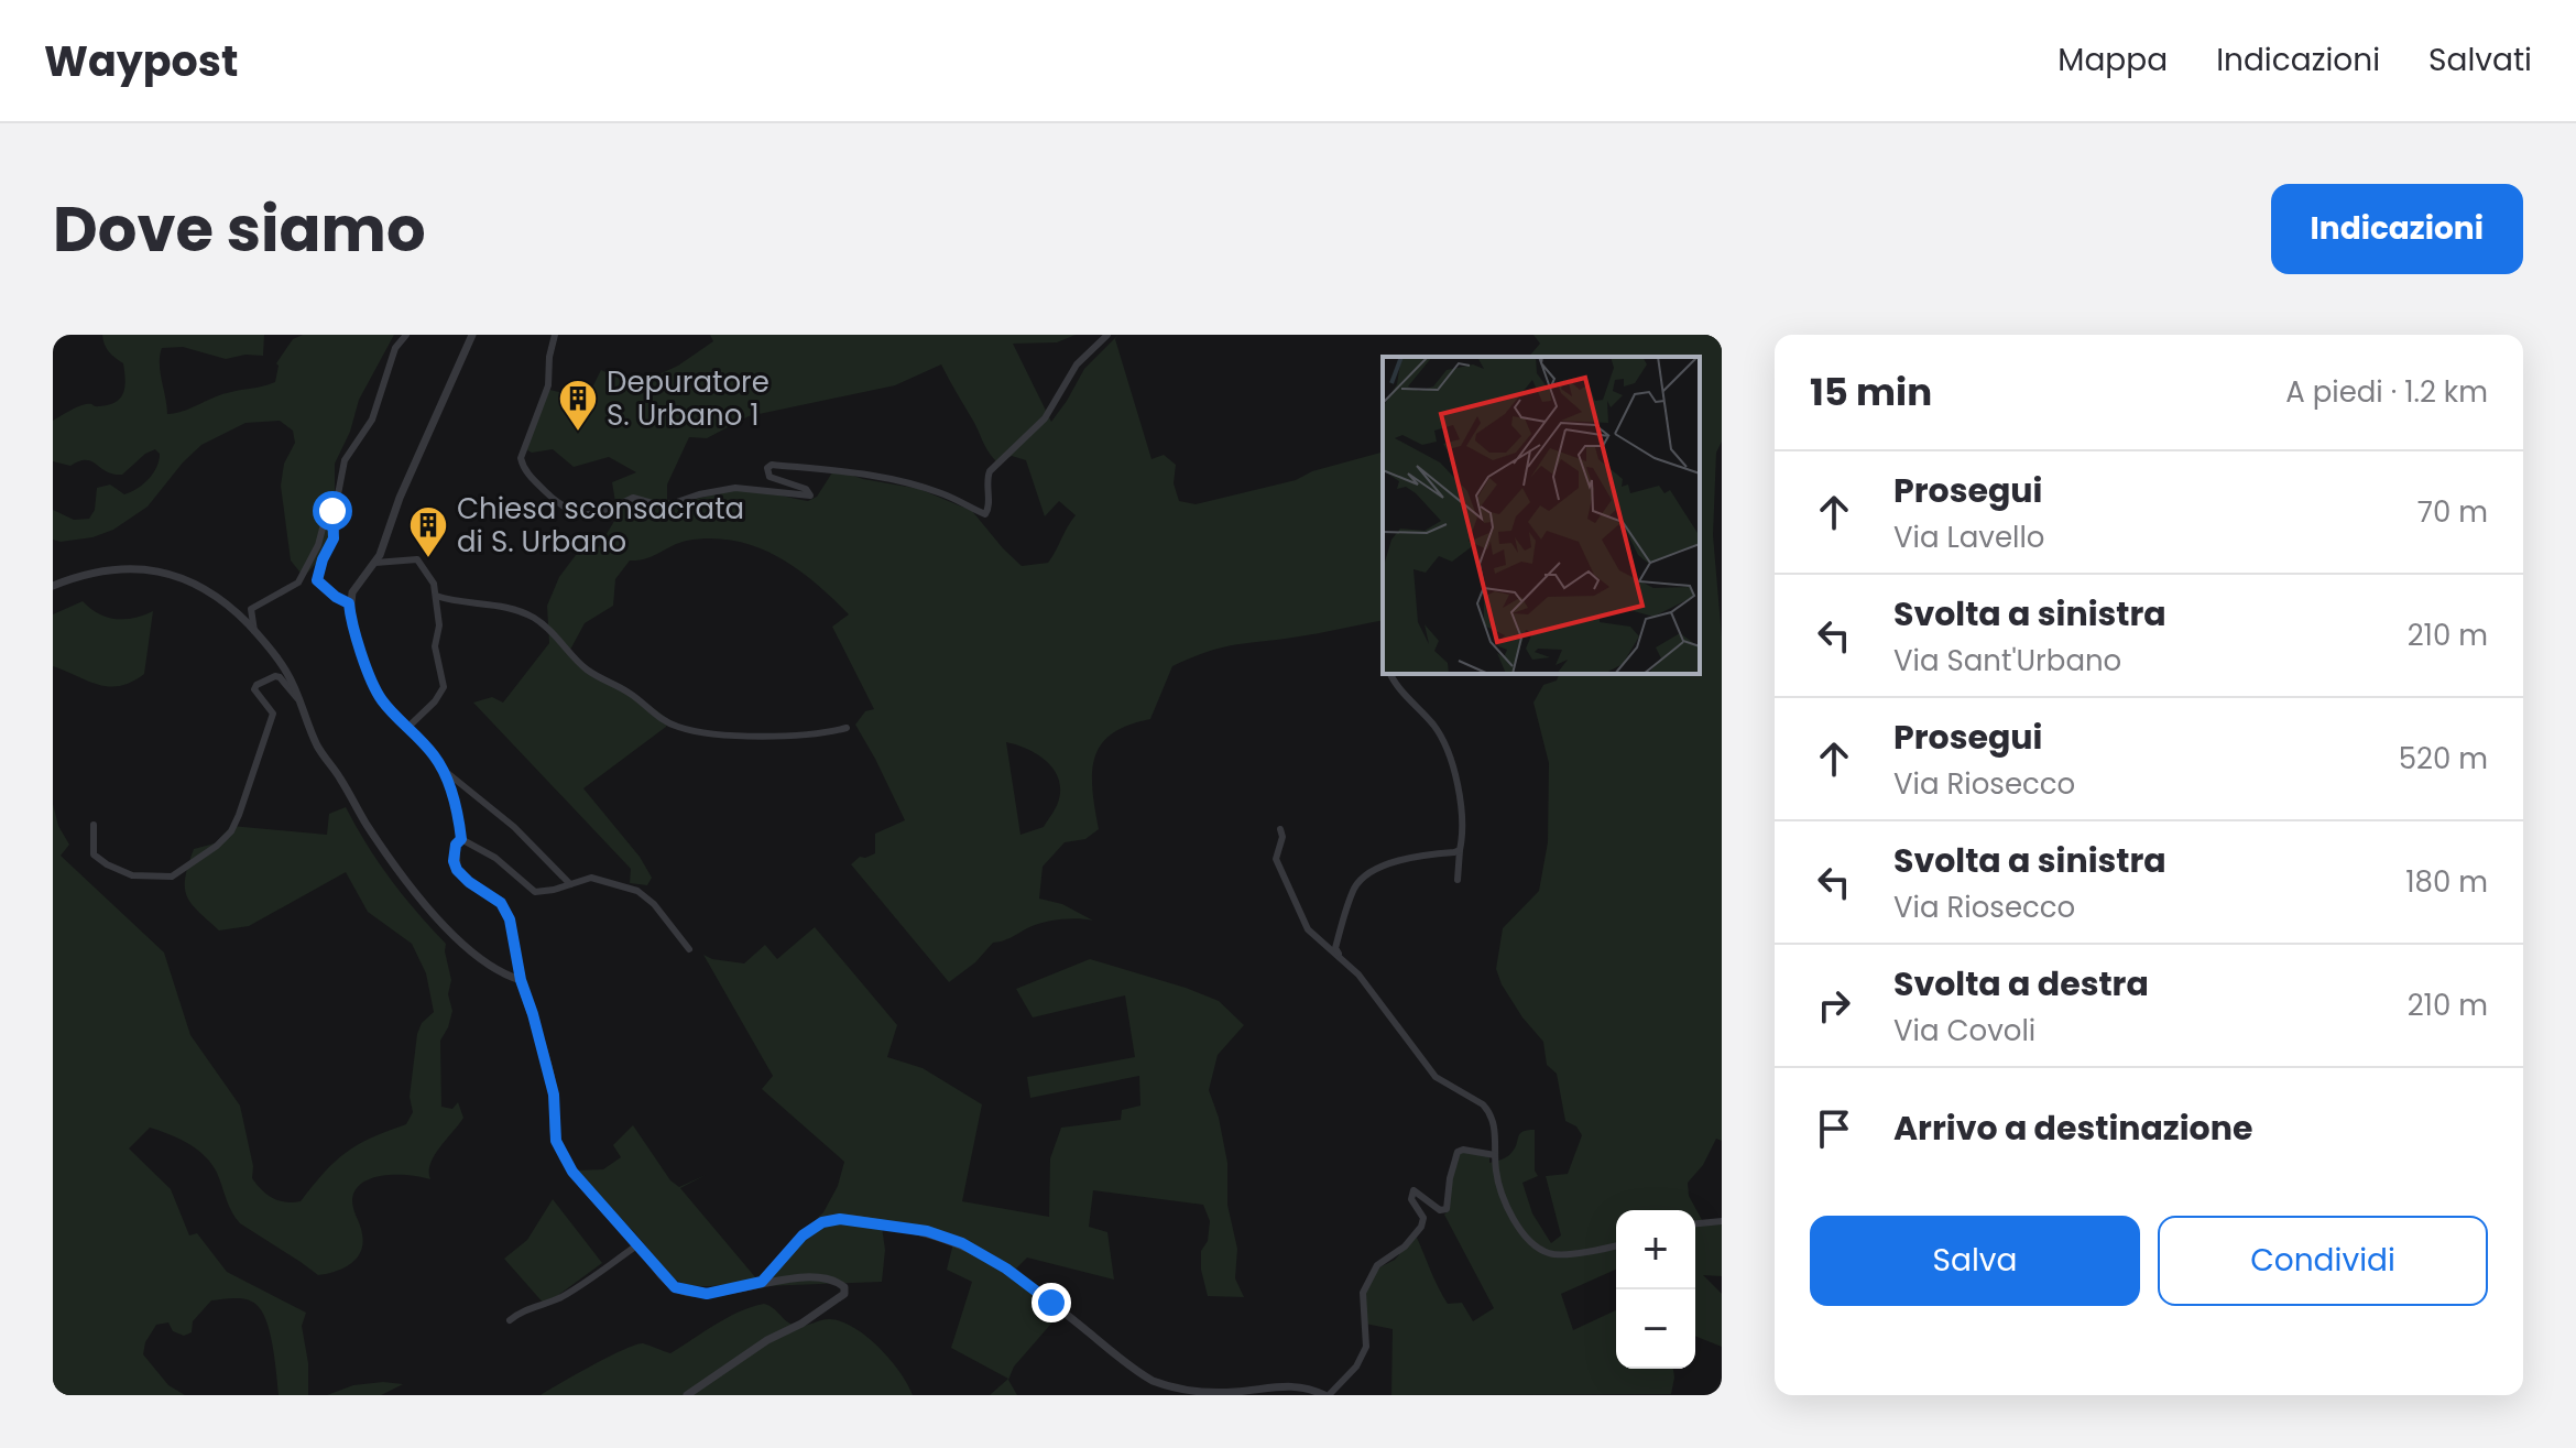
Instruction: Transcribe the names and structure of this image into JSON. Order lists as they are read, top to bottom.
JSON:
{
  "places": {
    "building": ["Depuratore S. Urbano 1", "Chiesa sconsacrata di S. Urbano"]
  },
  "page": {
    "header": "Waypost",
    "nav": ["Mappa", "Indicazioni", "Salvati"],
    "title": "Dove siamo",
    "buttons": [
      "Indicazioni",
      ["Salva", "Condividi"]
    ],
    "heading": ["15 min", "A piedi · 1.2 km"],
    "list": [
      ["Prosegui", "Via Lavello", "70 m"],
      ["Svolta a sinistra", "Via Sant'Urbano", "210 m"],
      ["Prosegui", "Via Riosecco", "520 m"],
      ["Svolta a sinistra", "Via Riosecco", "180 m"],
      ["Svolta a destra", "Via Covoli", "210 m"],
      "Arrivo a destinazione"
    ],
    "map_buttons": ["+", "−"]
  }
}
